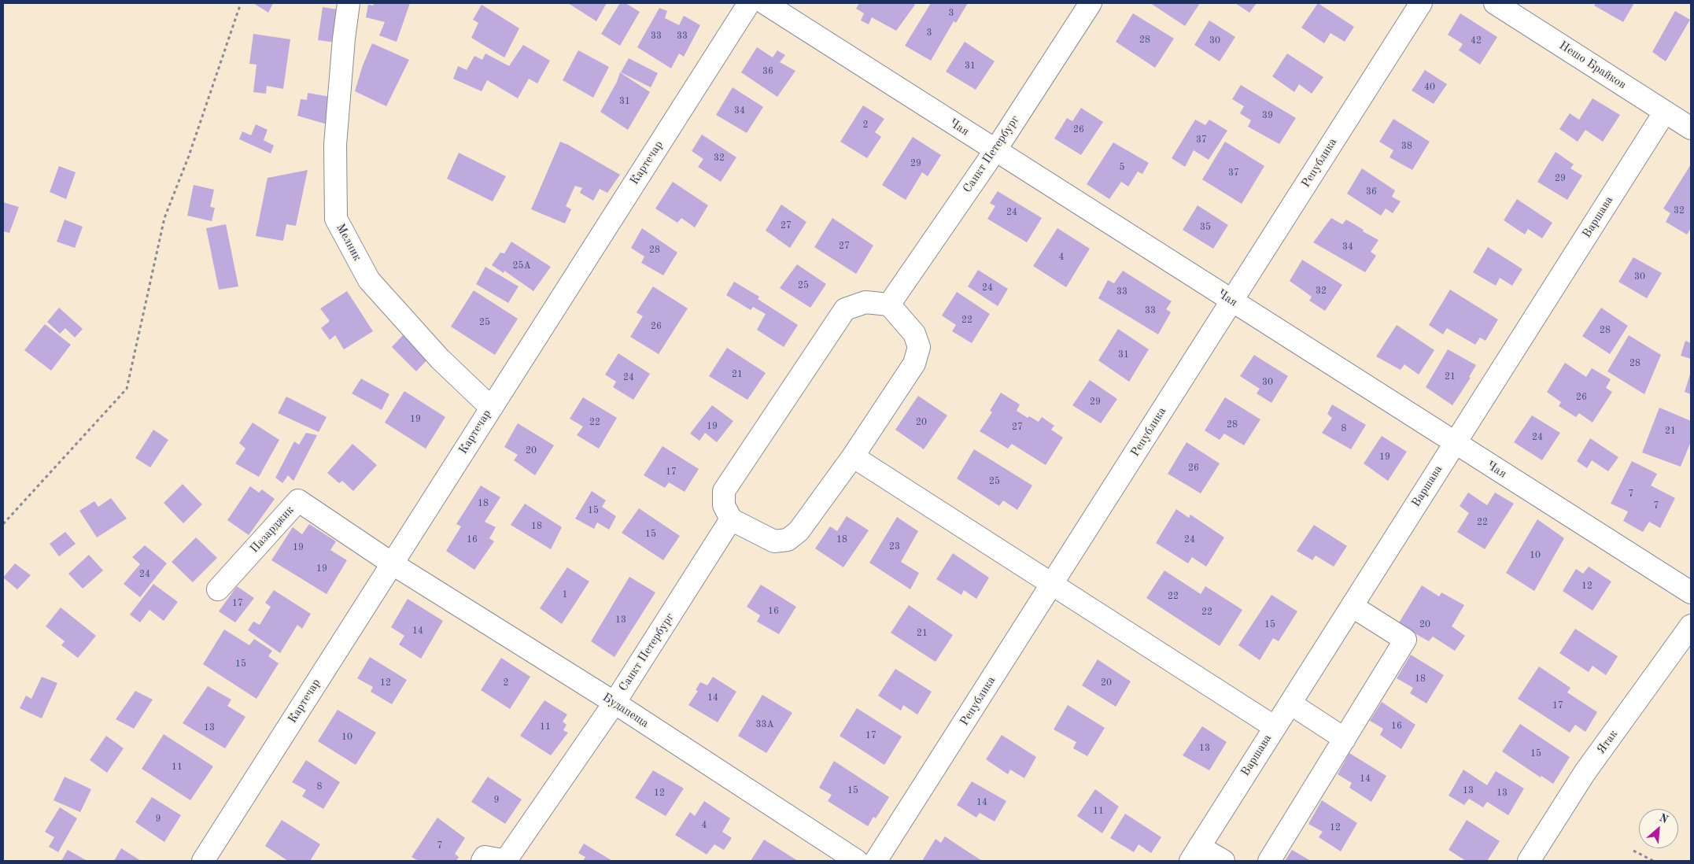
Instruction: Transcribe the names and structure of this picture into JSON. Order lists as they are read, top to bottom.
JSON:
{
  "streets": {
    "street": [
      "Нешо Брайков",
      "Чая",
      "Санкт Петербург",
      "Картечар",
      "Република",
      "Варшава",
      "Мелник",
      "Пазарджик",
      "Будапеща",
      "Ятак"
    ]
  },
  "crossings": [
    ["Нешо Брайков", "Варшава"],
    ["Чая", "Санкт Петербург"],
    ["Чая", "Република"],
    ["Чая", "Варшава"],
    ["Санкт Петербург", "Будапеща"],
    ["Картечар", "Мелник"],
    ["Картечар", "Пазарджик"],
    ["Картечар", "Будапеща"],
    ["Пазарджик", "Будапеща"]
  ],
  "house_numbers": [
    "3",
    "3",
    "33",
    "33",
    "28",
    "30",
    "42",
    "31",
    "36",
    "40",
    "31",
    "34",
    "39",
    "2",
    "26",
    "37",
    "38",
    "32",
    "29",
    "5",
    "37",
    "29",
    "36",
    "32",
    "24",
    "27",
    "35",
    "27",
    "34",
    "28",
    "4",
    "25А",
    "30",
    "25",
    "24",
    "32",
    "33",
    "33",
    "22",
    "25",
    "26",
    "28",
    "31",
    "28",
    "21",
    "21",
    "24",
    "30",
    "26",
    "29",
    "19",
    "22",
    "20",
    "28",
    "19",
    "27",
    "8",
    "21",
    "24",
    "20",
    "19",
    "26",
    "17",
    "25",
    "7",
    "18",
    "7",
    "15",
    "22",
    "18",
    "15",
    "16",
    "18",
    "24",
    "23",
    "19",
    "10",
    "19",
    "24",
    "12",
    "1",
    "22",
    "17",
    "16",
    "22",
    "13",
    "15",
    "20",
    "14",
    "21",
    "15",
    "18",
    "12",
    "2",
    "20",
    "14",
    "17",
    "33А",
    "16",
    "11",
    "13",
    "17",
    "10",
    "13",
    "15",
    "11",
    "14",
    "8",
    "15",
    "13",
    "12",
    "13",
    "9",
    "14",
    "11",
    "9",
    "4",
    "12",
    "7"
  ],
  "north": "top right"
}
